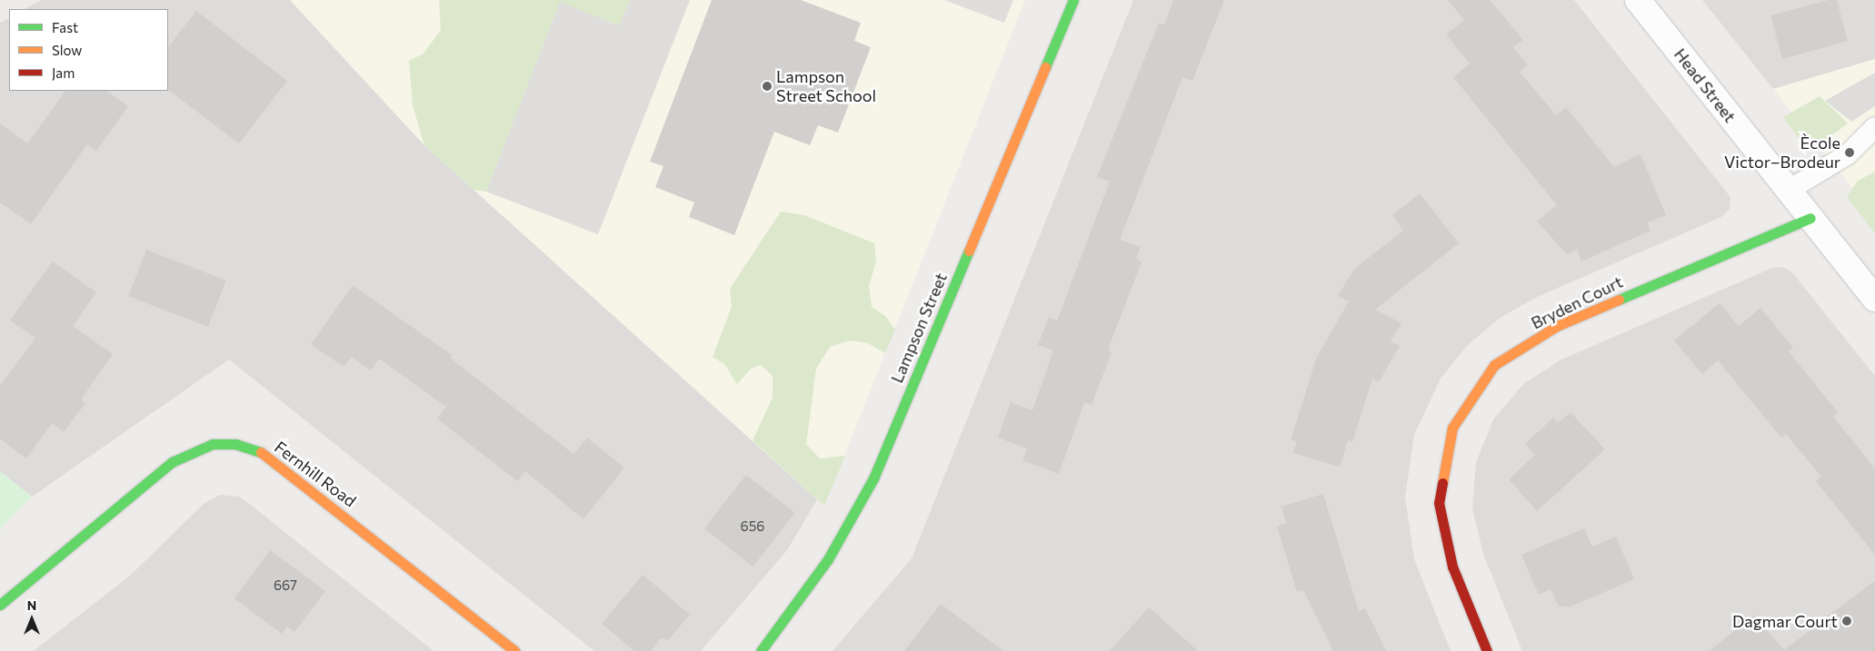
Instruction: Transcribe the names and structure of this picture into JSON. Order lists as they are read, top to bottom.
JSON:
{
  "streets": {
    "street": [
      "Head Street",
      "Bryden Court",
      "Lampson Street",
      "Fernhill Road"
    ]
  },
  "crossings": [
    ["Head Street", "Bryden Court"]
  ],
  "places": ["Lampson Street School", "Ècole Victor–Brodeur", "Dagmar Court"],
  "house_numbers": ["656", "667"],
  "legend": ["Fast", "Slow", "Jam"],
  "north": "top"
}
